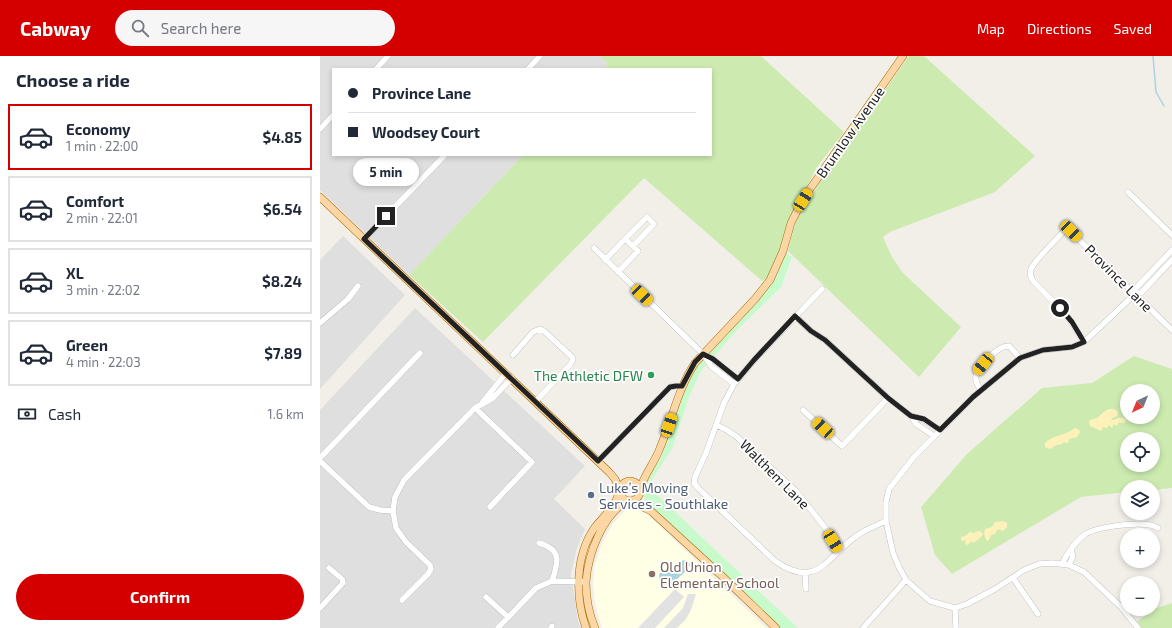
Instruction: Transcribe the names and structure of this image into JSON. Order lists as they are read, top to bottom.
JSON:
{
  "streets": {
    "main road": ["Brumlow Avenue"],
    "street": ["Province Lane", "Walthem Lane"]
  },
  "places": ["The Athletic DFW", "Luke’s Moving Services - Southlake", "Old Union Elementary School"],
  "north": "bottom left",
  "page": {
    "header": "Cabway",
    "search": "Search here",
    "nav": ["Map", "Directions", "Saved"],
    "heading": "Choose a ride",
    "banner": ["Province Lane", "Woodsey Court"],
    "list": [
      {
        "name": "Economy",
        "note": "1 min · 22:00",
        "value": "$4.85"
      },
      {
        "name": "Comfort",
        "note": "2 min · 22:01",
        "value": "$6.54"
      },
      {
        "name": "XL",
        "note": "3 min · 22:02",
        "value": "$8.24"
      },
      {
        "name": "Green",
        "note": "4 min · 22:03",
        "value": "$7.89"
      }
    ],
    "bubble": "5 min",
    "map_buttons": ["+", "−"],
    "pay": ["Cash", "1.6 km"],
    "buttons": "Confirm"
  }
}
